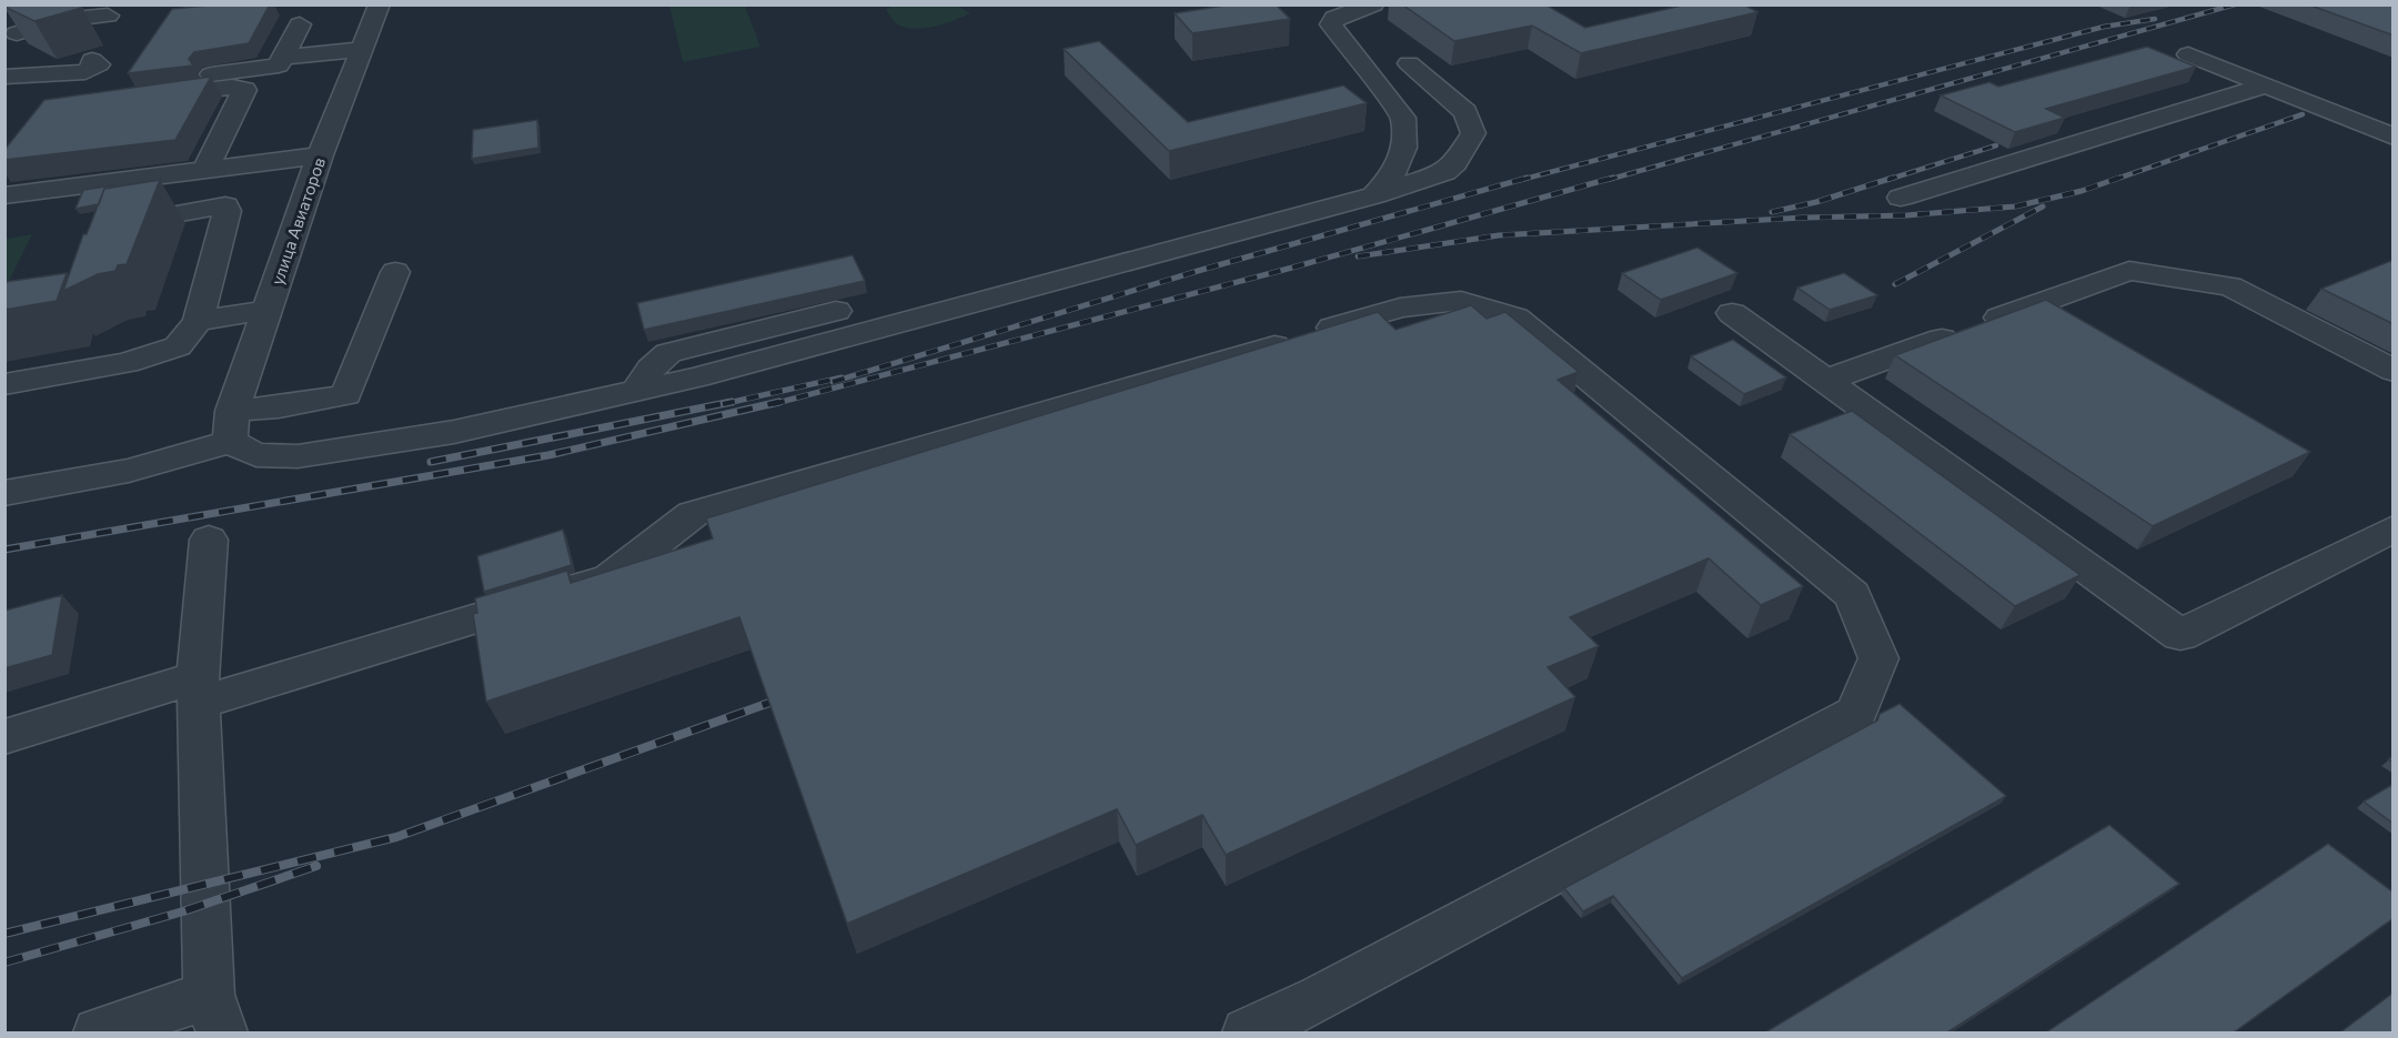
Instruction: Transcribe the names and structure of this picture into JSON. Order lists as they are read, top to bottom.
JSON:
{
  "streets": {
    "street": ["улица Авиаторов"]
  }
}
